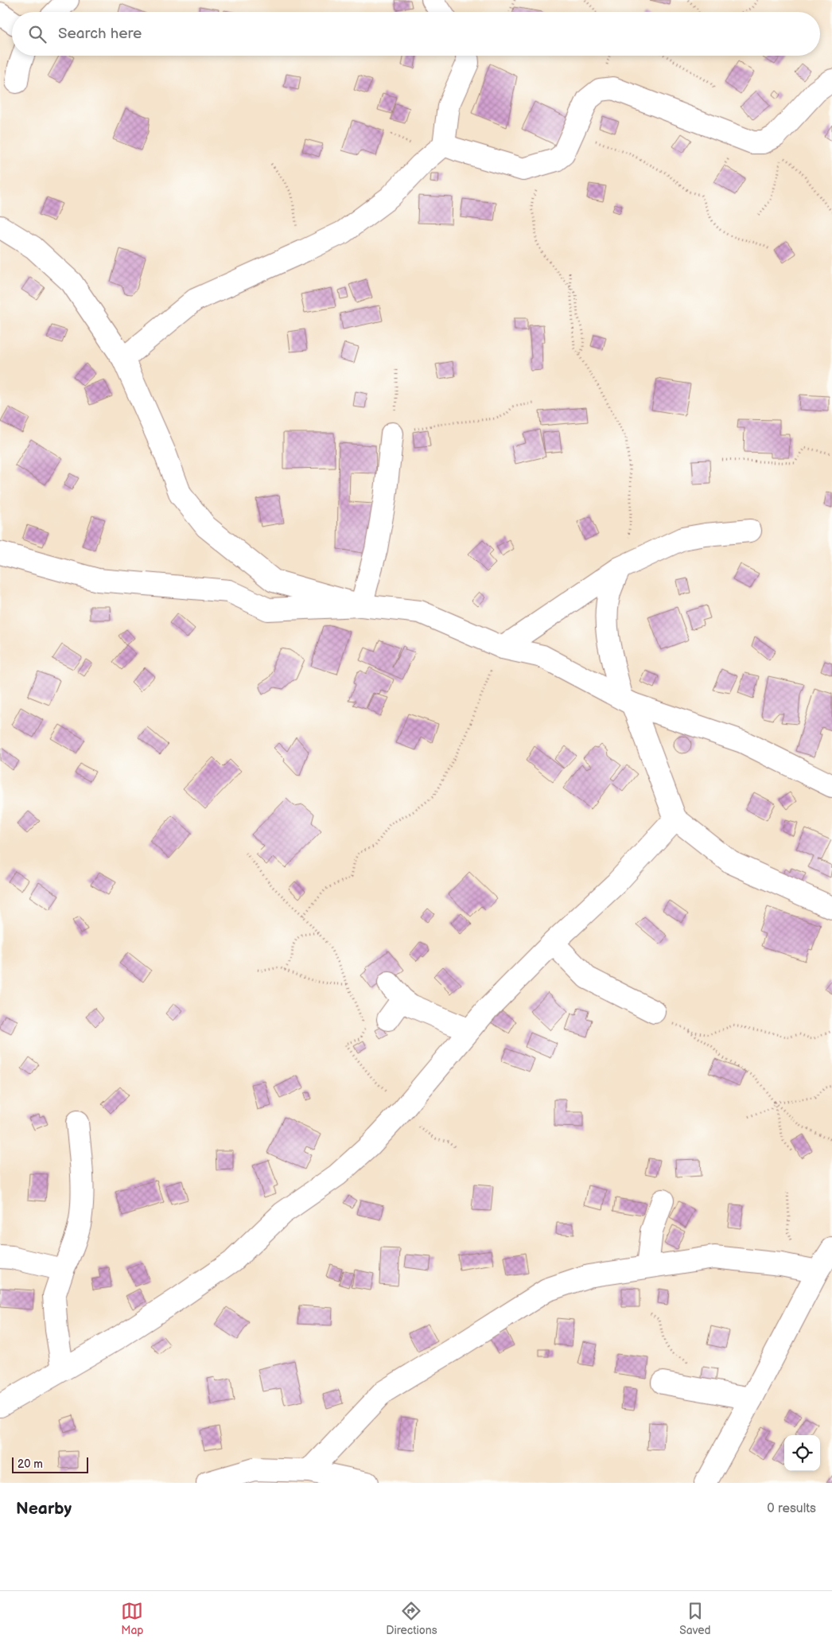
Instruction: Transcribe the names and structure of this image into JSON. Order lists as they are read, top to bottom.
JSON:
{
  "scale_bar": "20 m",
  "page": {
    "search": "Search here",
    "scale": "20 m",
    "heading": ["Nearby", "0 results"],
    "nav": ["Map", "Directions", "Saved"]
  }
}
